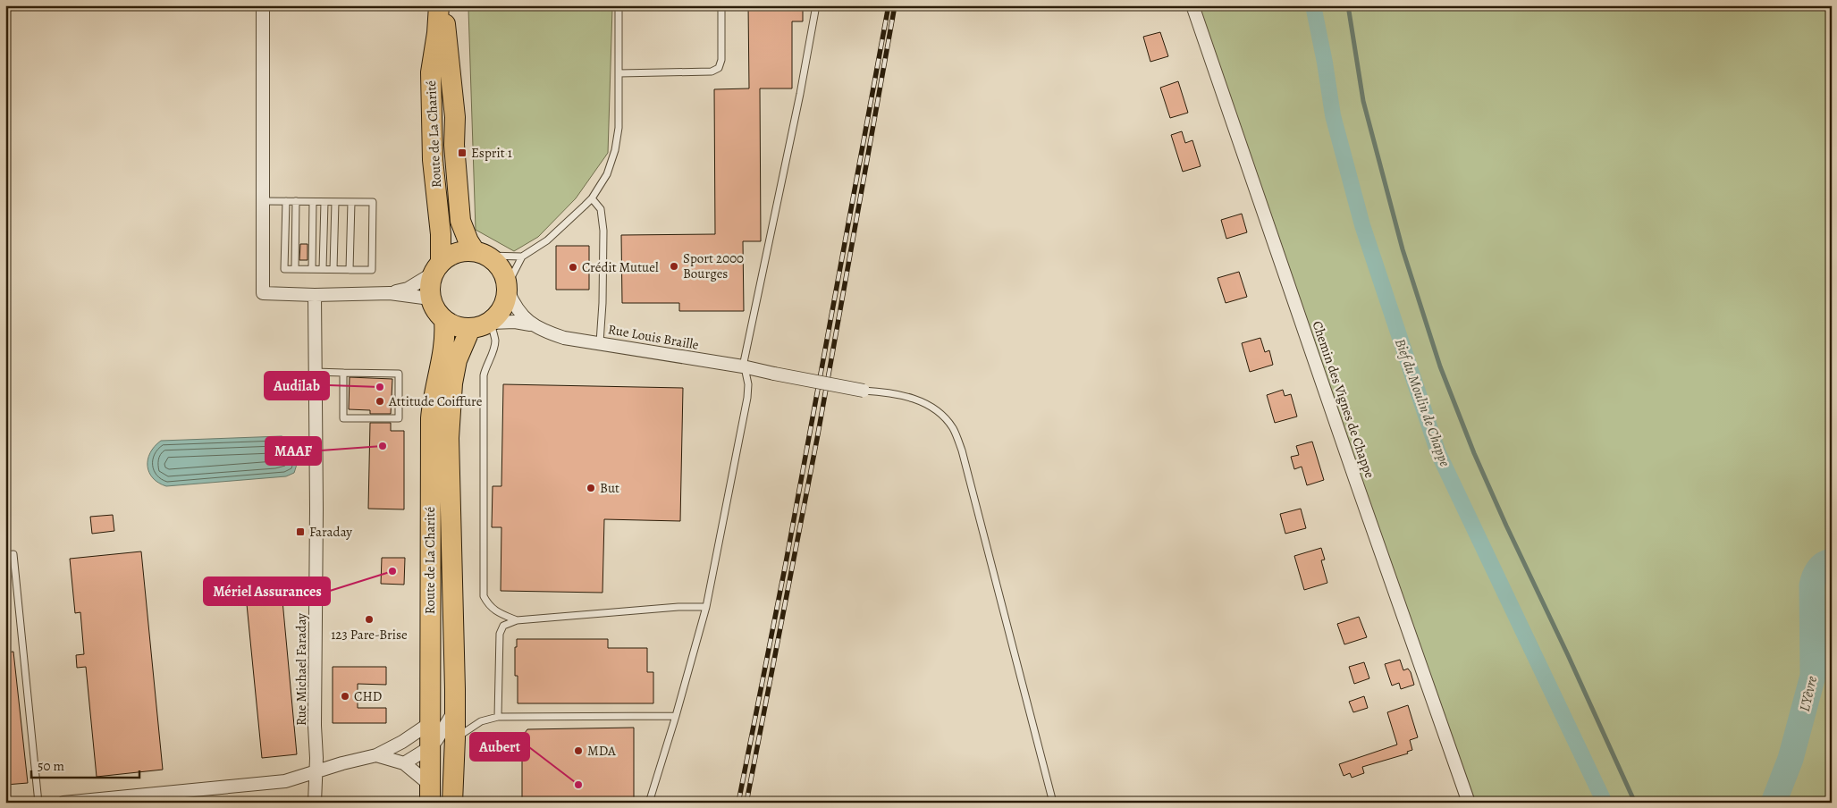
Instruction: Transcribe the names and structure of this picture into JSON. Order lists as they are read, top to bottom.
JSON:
{
  "streets": {
    "main road": ["Route de La Charité"],
    "street": ["Rue Louis Braille", "Chemin des Vignes de Chappe", "Rue Michael Faraday"]
  },
  "crossings": [
    ["Route de La Charité", "Rue Louis Braille"]
  ],
  "water": ["Bief du Moulin de Chappe", "L'Yèvre"],
  "places": {
    "transit": ["Esprit 1", "Faraday"],
    "other": [
      "Sport 2000 Bourges",
      "Crédit Mutuel",
      "Audilab",
      "Attitude Coiffure",
      "MAAF",
      "But",
      "Mériel Assurances",
      "123 Pare-Brise",
      "CHD",
      "MDA",
      "Aubert"
    ]
  },
  "scale_bar": "50 m"
}
